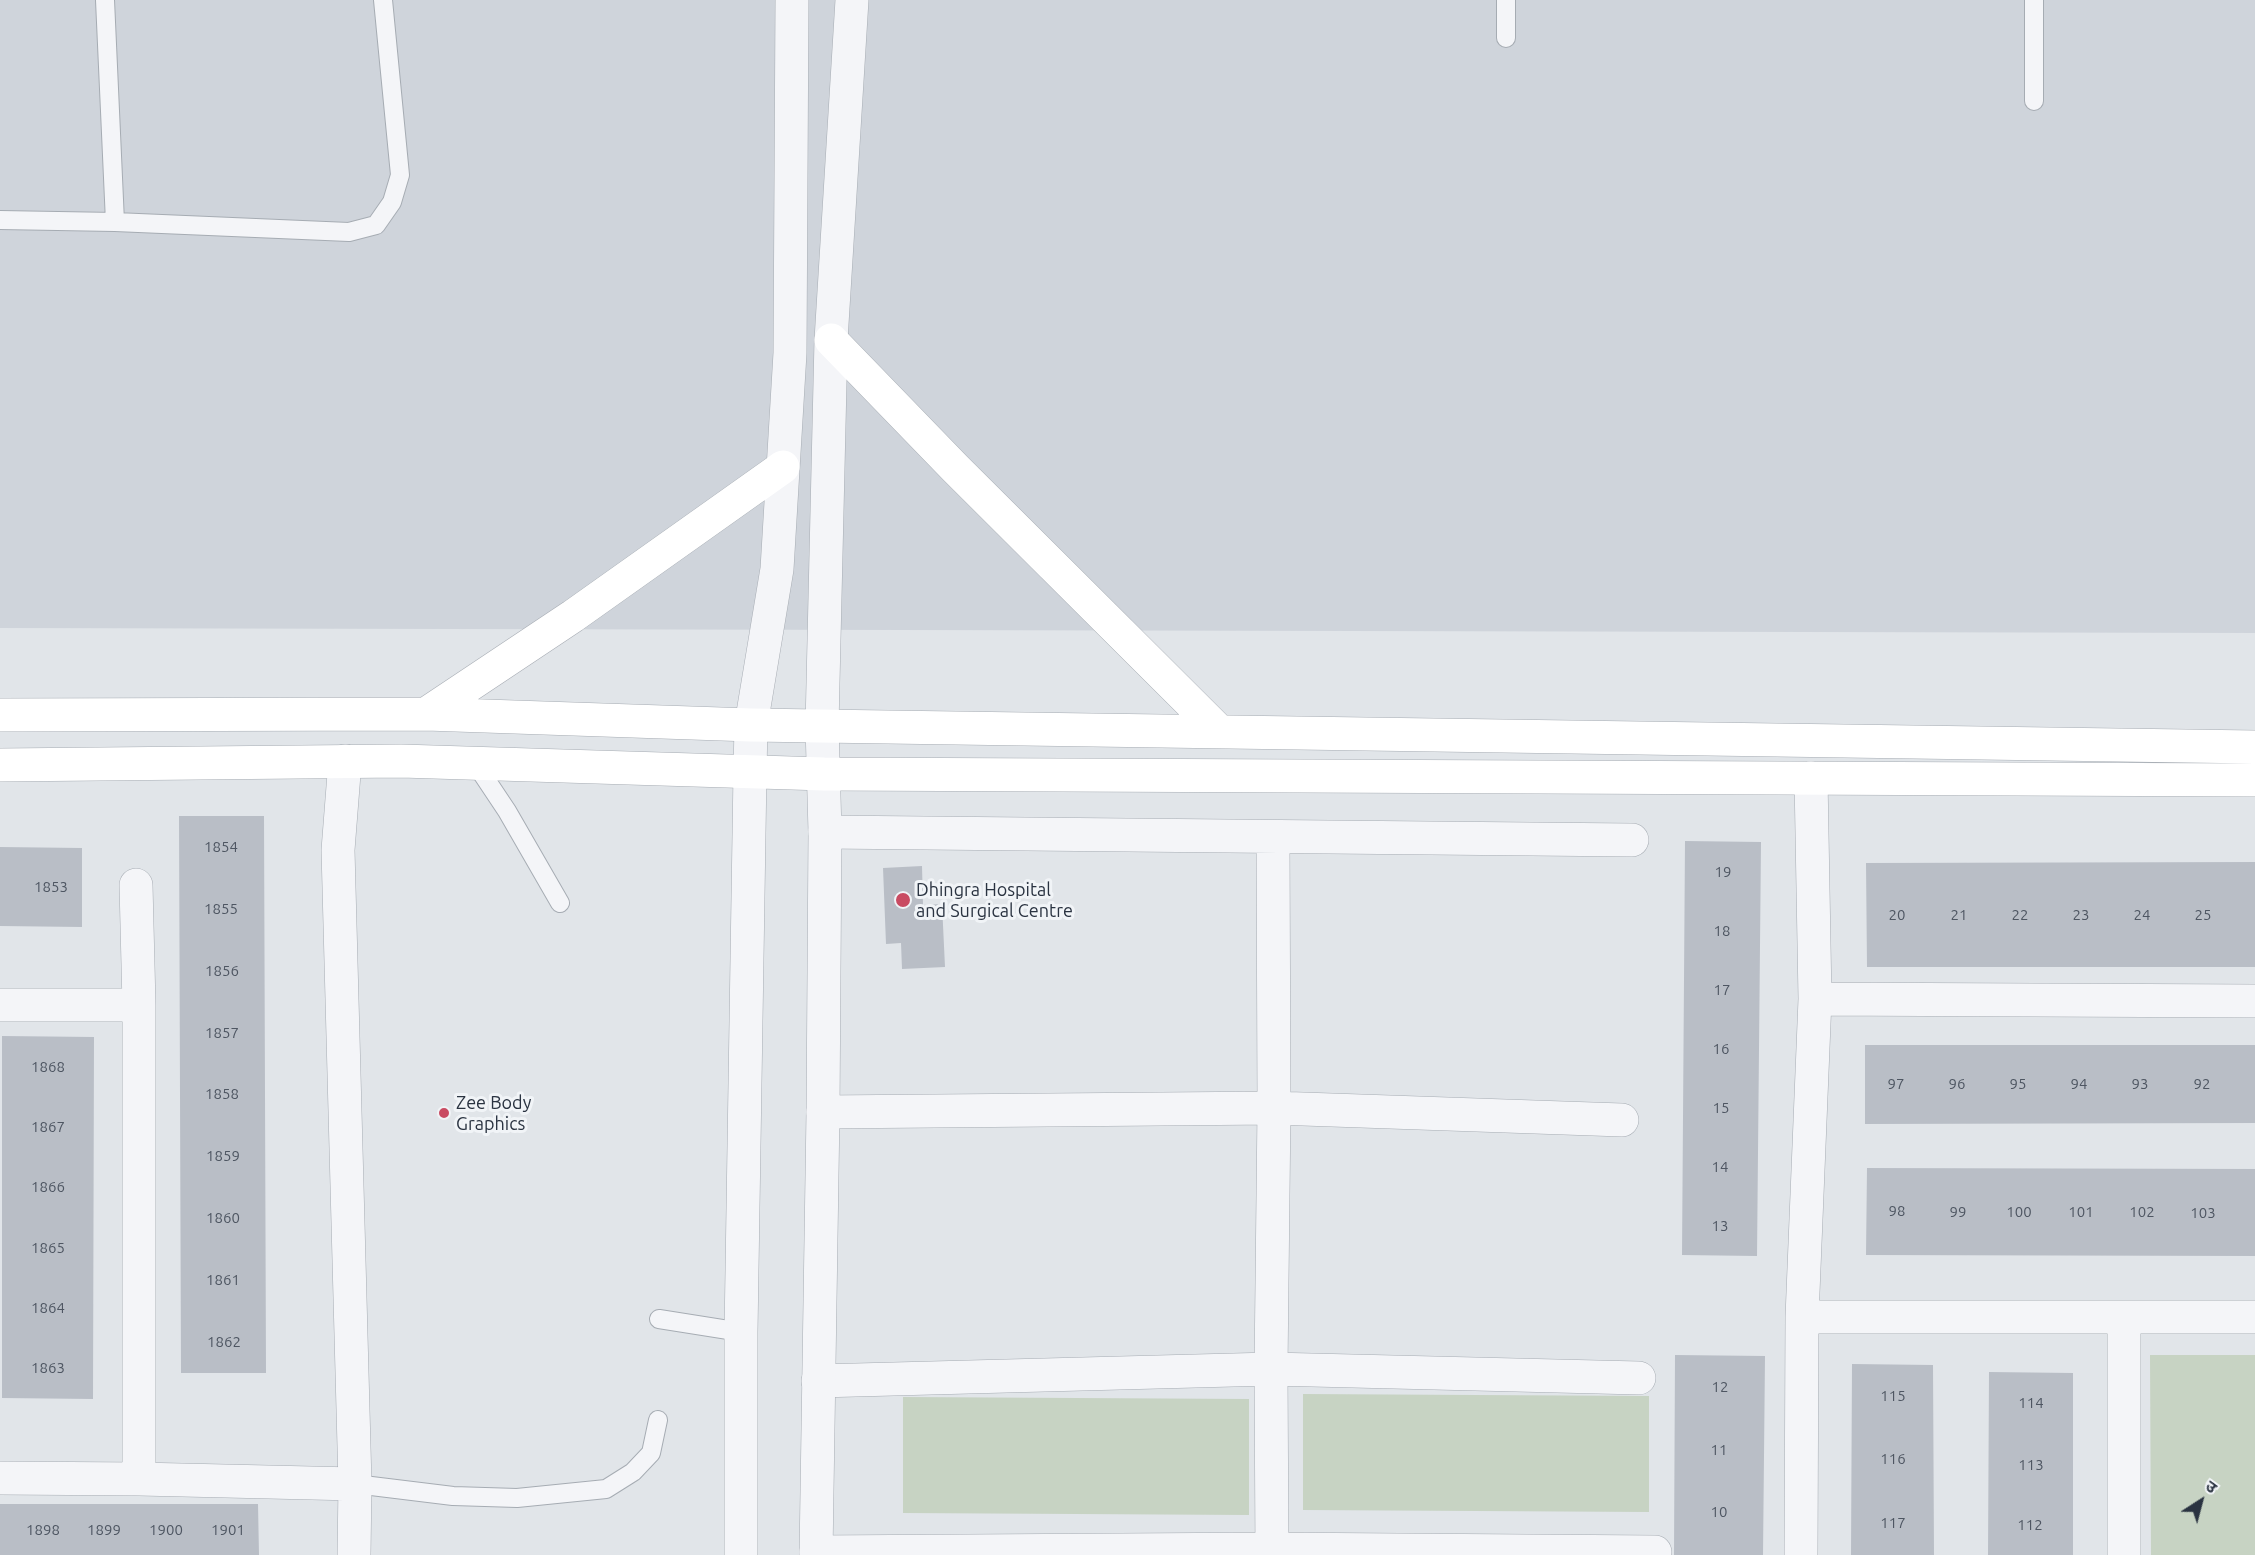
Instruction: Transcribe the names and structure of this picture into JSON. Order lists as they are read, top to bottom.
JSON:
{
  "places": ["Dhingra Hospital and Surgical Centre", "Zee Body Graphics"],
  "house_numbers": [
    "1854",
    "19",
    "1853",
    "1855",
    "20",
    "21",
    "22",
    "23",
    "24",
    "25",
    "18",
    "1856",
    "17",
    "1857",
    "16",
    "1868",
    "97",
    "96",
    "95",
    "94",
    "93",
    "92",
    "1858",
    "15",
    "1867",
    "1859",
    "14",
    "1866",
    "98",
    "99",
    "100",
    "101",
    "102",
    "103",
    "1860",
    "13",
    "1865",
    "1861",
    "1864",
    "1862",
    "1863",
    "12",
    "115",
    "114",
    "11",
    "116",
    "113",
    "10",
    "117",
    "112",
    "1898",
    "1899",
    "1900",
    "1901"
  ],
  "north": "top right"
}
